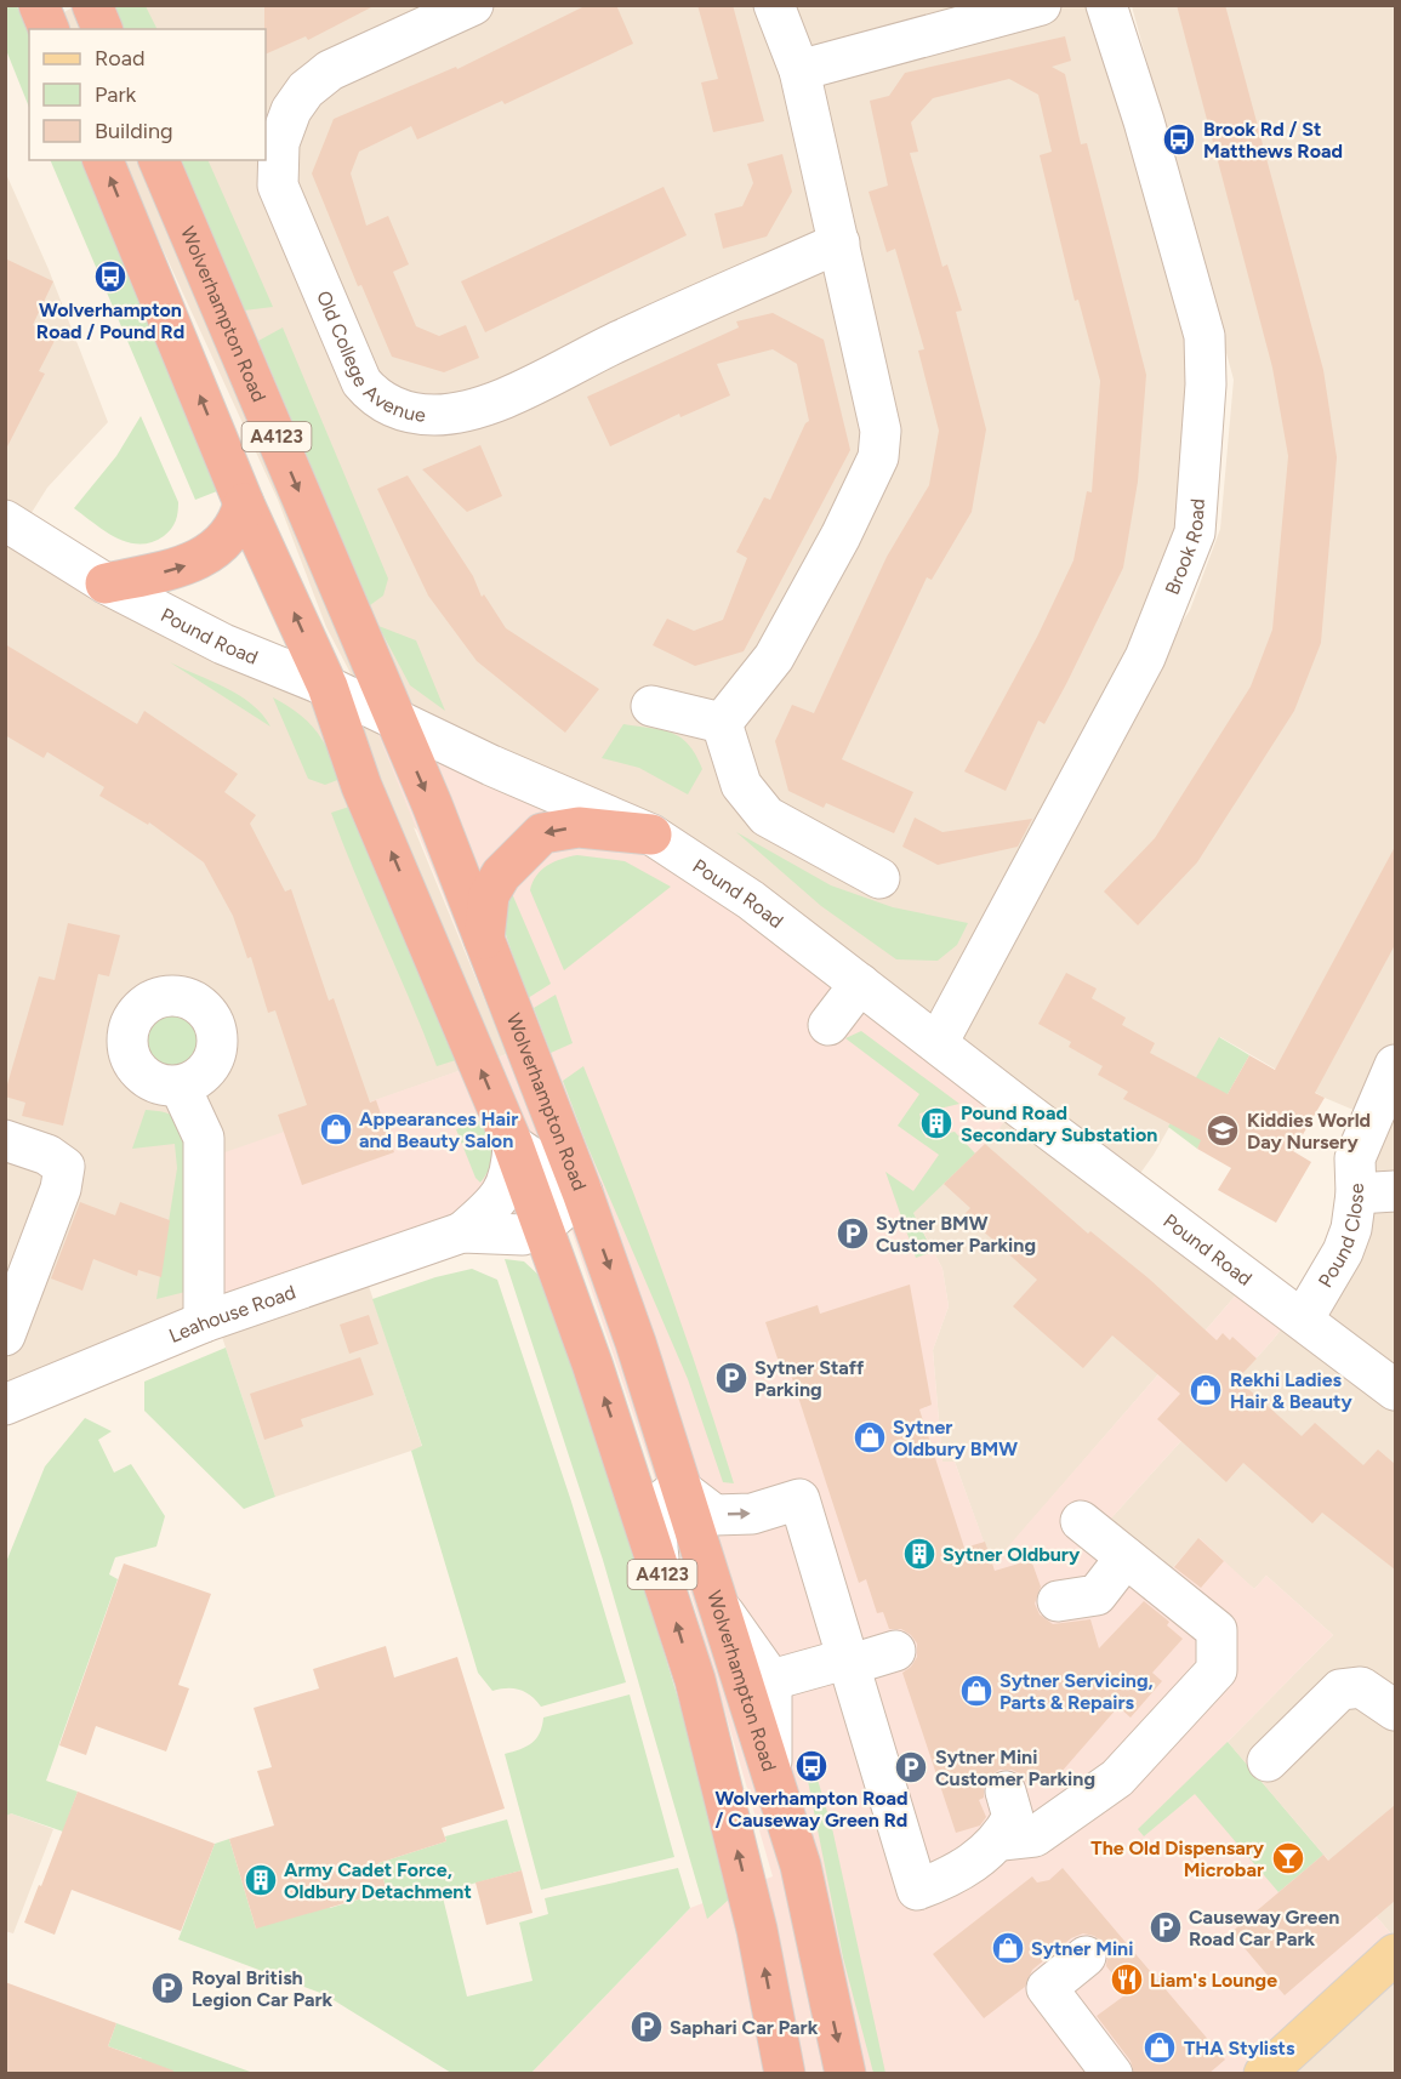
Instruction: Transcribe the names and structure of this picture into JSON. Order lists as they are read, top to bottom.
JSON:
{
  "streets": {
    "highway": ["Wolverhampton Road", "A4123"],
    "street": [
      "Old College Avenue",
      "Brook Road",
      "Pound Road",
      "Pound Close",
      "Leahouse Road"
    ]
  },
  "crossings": [
    ["Wolverhampton Road", "Pound Road"],
    ["Wolverhampton Road", "Leahouse Road"],
    ["A4123", "Pound Road"],
    ["A4123", "Leahouse Road"],
    ["Brook Road", "Pound Road"],
    ["Pound Road", "Pound Close"]
  ],
  "places": {
    "bus stop": ["Brook Rd / St Matthews Road", "Wolverhampton Road / Pound Rd", "Wolverhampton Road / Causeway Green Rd"],
    "building": ["Pound Road Secondary Substation", "Sytner Oldbury", "Army Cadet Force, Oldbury Detachment"],
    "shop": [
      "Appearances Hair and Beauty Salon",
      "Rekhi Ladies Hair & Beauty",
      "Sytner Oldbury BMW",
      "Sytner Servicing, Parts & Repairs",
      "Sytner Mini",
      "THA Stylists"
    ],
    "school or university": ["Kiddies World Day Nursery"],
    "parking": [
      "Sytner BMW Customer Parking",
      "Sytner Staff Parking",
      "Sytner Mini Customer Parking",
      "Causeway Green Road Car Park",
      "Royal British Legion Car Park",
      "Saphari Car Park"
    ],
    "bar": ["The Old Dispensary Microbar"],
    "restaurant": ["Liam's Lounge"]
  },
  "legend": ["Road", "Park", "Building"]
}
